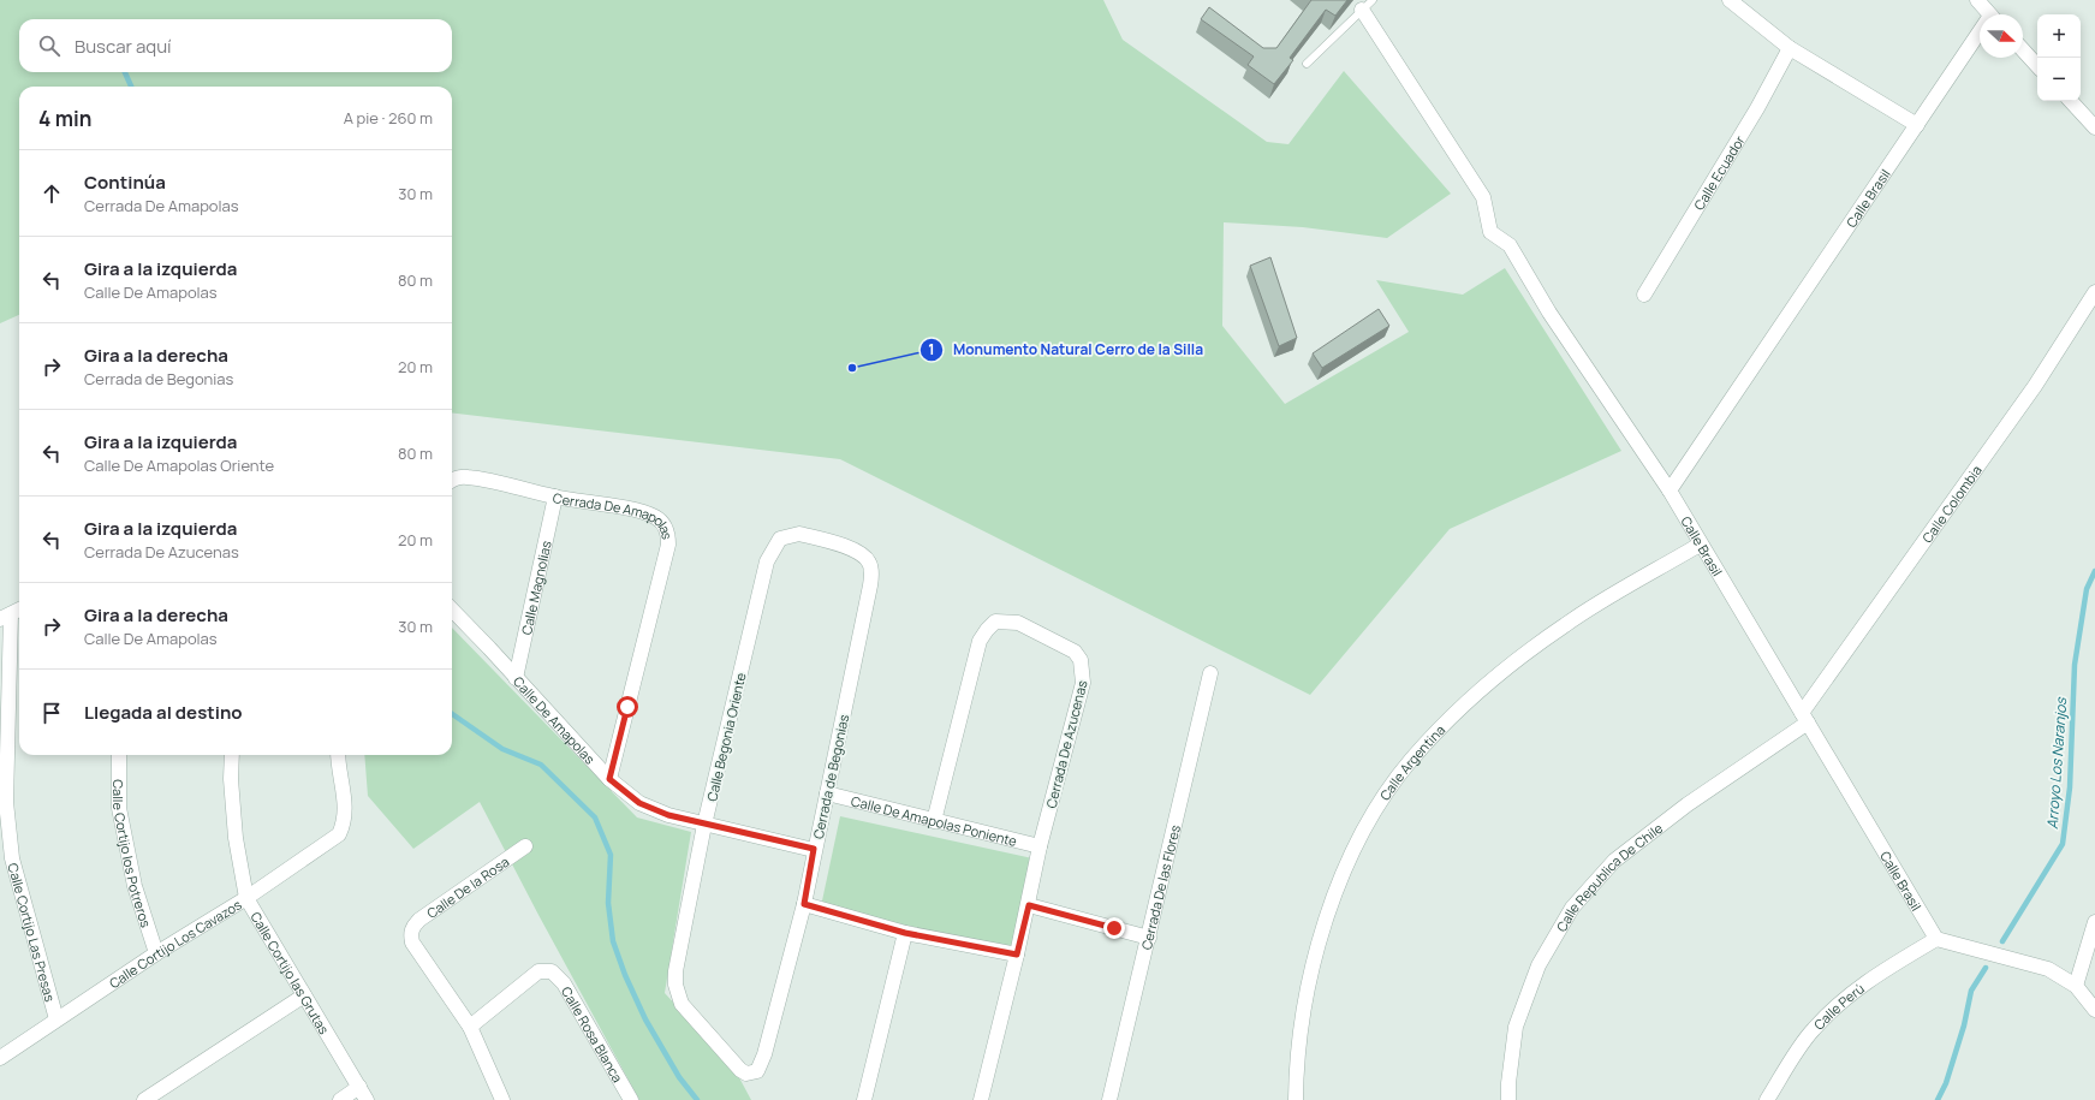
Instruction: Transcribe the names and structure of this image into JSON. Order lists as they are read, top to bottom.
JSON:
{
  "streets": {
    "street": [
      "Calle Ecuador",
      "Calle Brasil",
      "Calle Colombia",
      "Cerrada De Amapolas",
      "Calle Magnolias",
      "Calle De Amapolas",
      "Calle Begonia Oriente",
      "Cerrada De Azucenas",
      "Calle Argentina",
      "Cerrada de Begonias",
      "Calle De Amapolas Poniente",
      "Calle Cortijo los Potreros",
      "Calle Republica De Chile",
      "Calle De la Rosa",
      "Cerrada De las Flores",
      "Calle Cortijo Las Presas",
      "Calle Cortijo Los Cavazos",
      "Calle Cortijo las Grutas",
      "Calle Perú",
      "Calle Rosa Blanca"
    ]
  },
  "crossings": [
    ["Calle Brasil", "Calle Colombia"],
    ["Calle Brasil", "Calle Argentina"],
    ["Calle Brasil", "Calle Republica De Chile"],
    ["Calle Brasil", "Calle Perú"],
    ["Calle Colombia", "Calle Republica De Chile"],
    ["Cerrada De Amapolas", "Calle Magnolias"],
    ["Cerrada De Amapolas", "Calle De Amapolas"],
    ["Calle Magnolias", "Calle De Amapolas"],
    ["Calle De Amapolas", "Calle Begonia Oriente"],
    ["Calle De Amapolas", "Cerrada de Begonias"],
    ["Calle Begonia Oriente", "Cerrada de Begonias"],
    ["Cerrada De Azucenas", "Calle De Amapolas Poniente"],
    ["Cerrada de Begonias", "Calle De Amapolas Poniente"],
    ["Calle Cortijo los Potreros", "Calle Cortijo Los Cavazos"],
    ["Calle De la Rosa", "Calle Rosa Blanca"],
    ["Calle Cortijo Las Presas", "Calle Cortijo Los Cavazos"],
    ["Calle Cortijo Los Cavazos", "Calle Cortijo las Grutas"]
  ],
  "water": ["Arroyo Los Naranjos"],
  "places": ["Monumento Natural Cerro de la Silla"],
  "north": "right",
  "page": {
    "map_buttons": ["+", "−"],
    "search": "Buscar aquí",
    "heading": ["4 min", "A pie · 260 m"],
    "list": [
      ["Continúa", "Cerrada De Amapolas", "30 m"],
      ["Gira a la izquierda", "Calle De Amapolas", "80 m"],
      ["Gira a la derecha", "Cerrada de Begonias", "20 m"],
      ["Gira a la izquierda", "Calle De Amapolas Oriente", "80 m"],
      ["Gira a la izquierda", "Cerrada De Azucenas", "20 m"],
      ["Gira a la derecha", "Calle De Amapolas", "30 m"],
      "Llegada al destino"
    ]
  }
}
